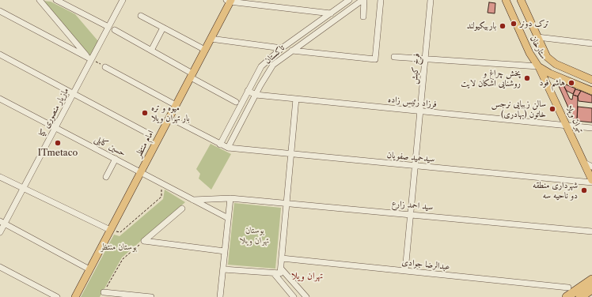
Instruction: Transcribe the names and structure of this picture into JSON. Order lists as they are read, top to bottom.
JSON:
{
  "streets": {
    "main road": ["ستارخان", "تهران ویلا", "امام منتظر"],
    "street": [
      "تاکستان",
      "فرخ کیش",
      "فرزاد رئیس زاده",
      "مازیار منصوری کیا",
      "حسین کابلی",
      "سیدحمید صفویان",
      "سید احمد زارع",
      "عبدالرضا جوادی"
    ]
  },
  "crossings": [
    ["ستارخان", "تهران ویلا"],
    ["تاکستان", "فرزاد رئیس زاده"],
    ["تاکستان", "سیدحمید صفویان"],
    ["فرخ کیش", "فرزاد رئیس زاده"],
    ["فرخ کیش", "سیدحمید صفویان"],
    ["فرخ کیش", "سید احمد زارع"],
    ["فرخ کیش", "عبدالرضا جوادی"],
    ["فرزاد رئیس زاده", "تهران ویلا"],
    ["مازیار منصوری کیا", "حسین کابلی"],
    ["امام منتظر", "حسین کابلی"],
    ["حسین کابلی", "سید احمد زارع"]
  ],
  "districts": ["تهران ویلا"],
  "parks": ["بوستان تهران ویلا", "بوستان منتظر"],
  "places": [
    "ترک دونر",
    "باربیکیولند",
    "پخش چراغ و روشنایی اشکان لایت",
    "هاشم فود",
    "سالن زیبایی نرجس خاتون (بهادری)",
    "میوه و تره بار تهران ویلا",
    "ITmetaco",
    "شهرداری منطقه دو ناحیه سه"
  ]
}
